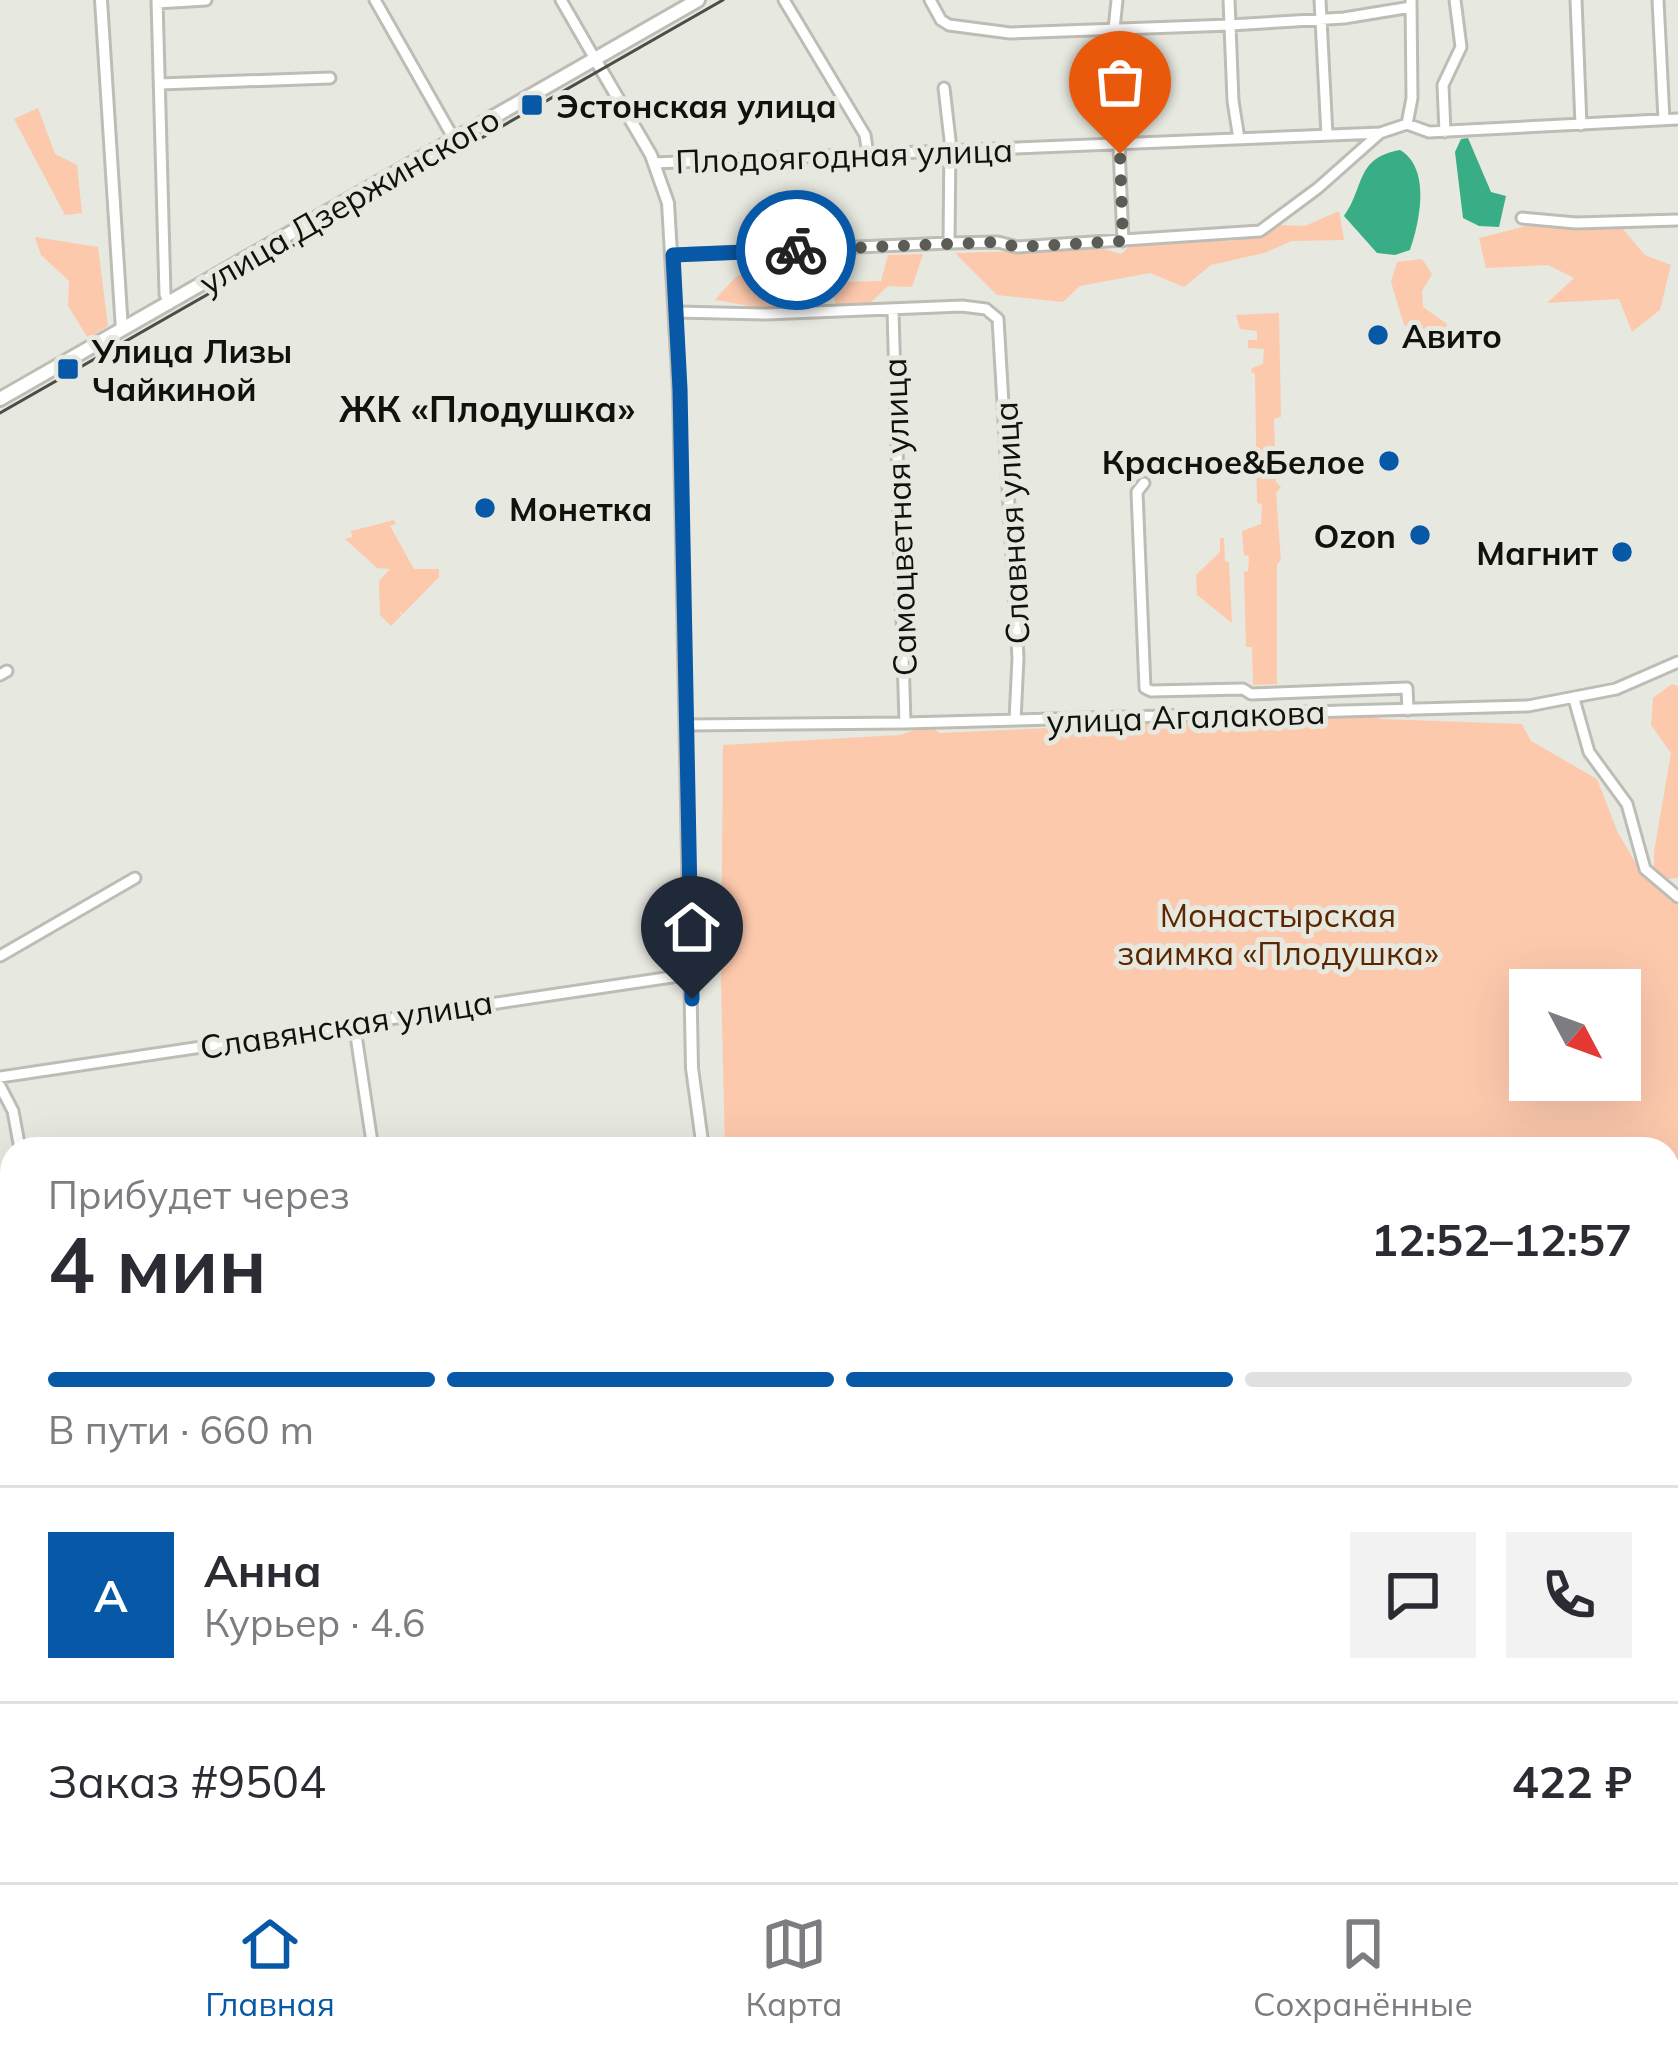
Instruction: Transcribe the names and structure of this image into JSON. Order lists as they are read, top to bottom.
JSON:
{
  "streets": {
    "main road": ["улица Дзержинского"],
    "street": [
      "Плодоягодная улица",
      "Самоцветная улица",
      "Славная улица",
      "улица Агалакова",
      "Славянская улица"
    ]
  },
  "crossings": [
    ["Самоцветная улица", "Славная улица"],
    ["Самоцветная улица", "улица Агалакова"],
    ["Славная улица", "улица Агалакова"]
  ],
  "districts": ["ЖК «Плодушка»"],
  "parks": ["Монастырская заимка «Плодушка»"],
  "places": {
    "transit": ["Эстонская улица", "Улица Лизы Чайкиной"],
    "other": [
      "Авито",
      "Красное&Белое",
      "Монетка",
      "Ozon",
      "Магнит"
    ]
  },
  "north": "bottom right",
  "page": {
    "heading": ["4 мин", "Прибудет через", "12:52–12:57"],
    "panel": [
      "Анна",
      "Курьер · 4.6",
      "Заказ #9504",
      "422 ₽"
    ],
    "bar": "В пути · 660 m",
    "round": "А",
    "tabs": ["Главная", "Карта", "Сохранённые"]
  }
}
